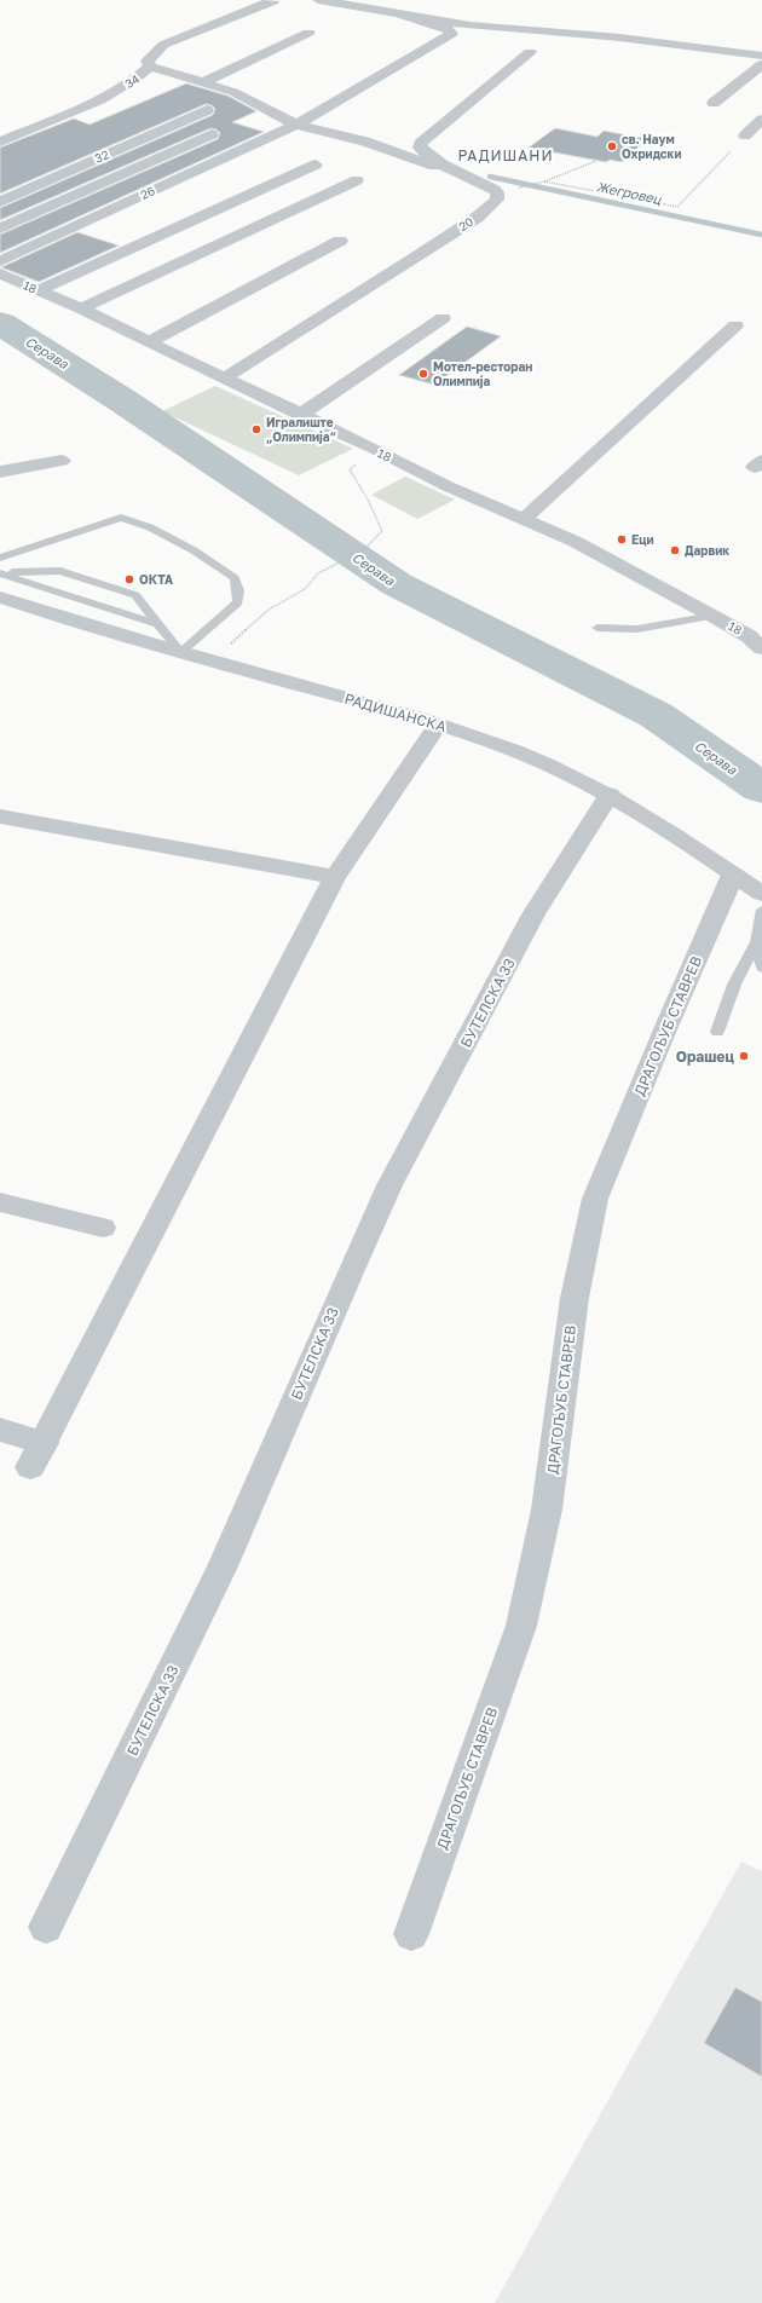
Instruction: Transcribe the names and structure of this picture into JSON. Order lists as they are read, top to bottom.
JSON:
{
  "streets": {
    "street": [
      "34",
      "32",
      "26",
      "20",
      "18",
      "РАДИШАНСКА",
      "БУТЕЛСКА 33",
      "ДРАГОЉУБ СТАВРЕВ"
    ]
  },
  "crossings": [
    ["20", "18"],
    ["РАДИШАНСКА", "БУТЕЛСКА 33"],
    ["РАДИШАНСКА", "ДРАГОЉУБ СТАВРЕВ"]
  ],
  "districts": ["РАДИШАНИ"],
  "water": ["Жегровец", "Серава"],
  "places": [
    "св. Наум Охридски",
    "Мотел-ресторан Олимпија",
    "Игралиште „Олимпија“",
    "Еци",
    "Дарвик",
    "ОКТА",
    "Орашец"
  ]
}
